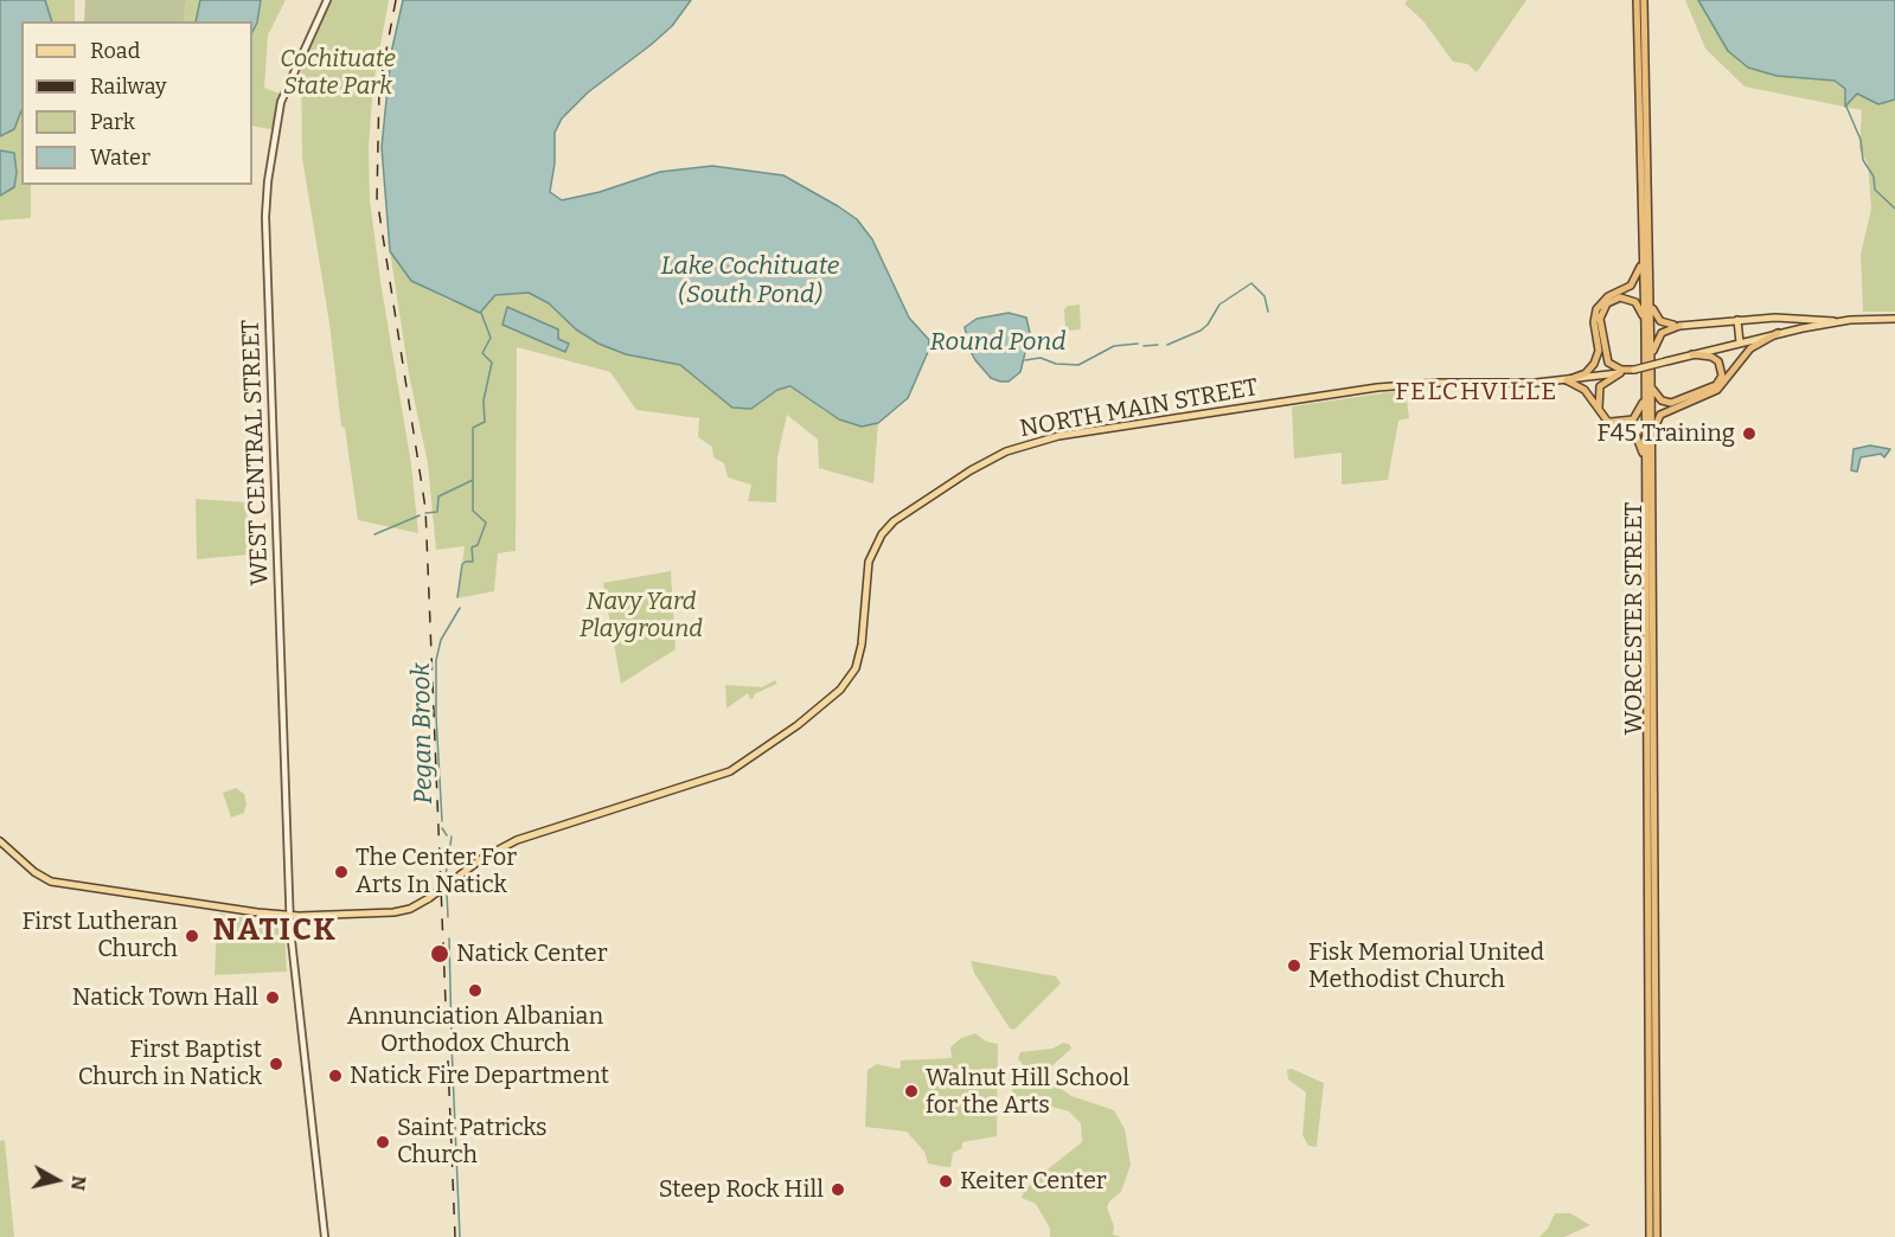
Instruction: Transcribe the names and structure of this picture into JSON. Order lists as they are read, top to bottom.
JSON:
{
  "streets": {
    "highway": ["WORCESTER STREET"],
    "main road": ["NORTH MAIN STREET", "WEST CENTRAL STREET"]
  },
  "crossings": [
    ["NORTH MAIN STREET", "WEST CENTRAL STREET"]
  ],
  "districts": ["FELCHVILLE", "NATICK"],
  "water": ["Lake Cochituate (South Pond)", "Round Pond", "Pegan Brook"],
  "parks": ["Cochituate State Park", "Navy Yard Playground"],
  "places": [
    "F45 Training",
    "The Center For Arts In Natick",
    "First Lutheran Church",
    "Natick Center",
    "Fisk Memorial United Methodist Church",
    "Annunciation Albanian Orthodox Church",
    "Natick Town Hall",
    "First Baptist Church in Natick",
    "Natick Fire Department",
    "Walnut Hill School for the Arts",
    "Saint Patricks Church",
    "Keiter Center",
    "Steep Rock Hill"
  ],
  "legend": [
    "Road",
    "Railway",
    "Park",
    "Water"
  ],
  "north": "right"
}
